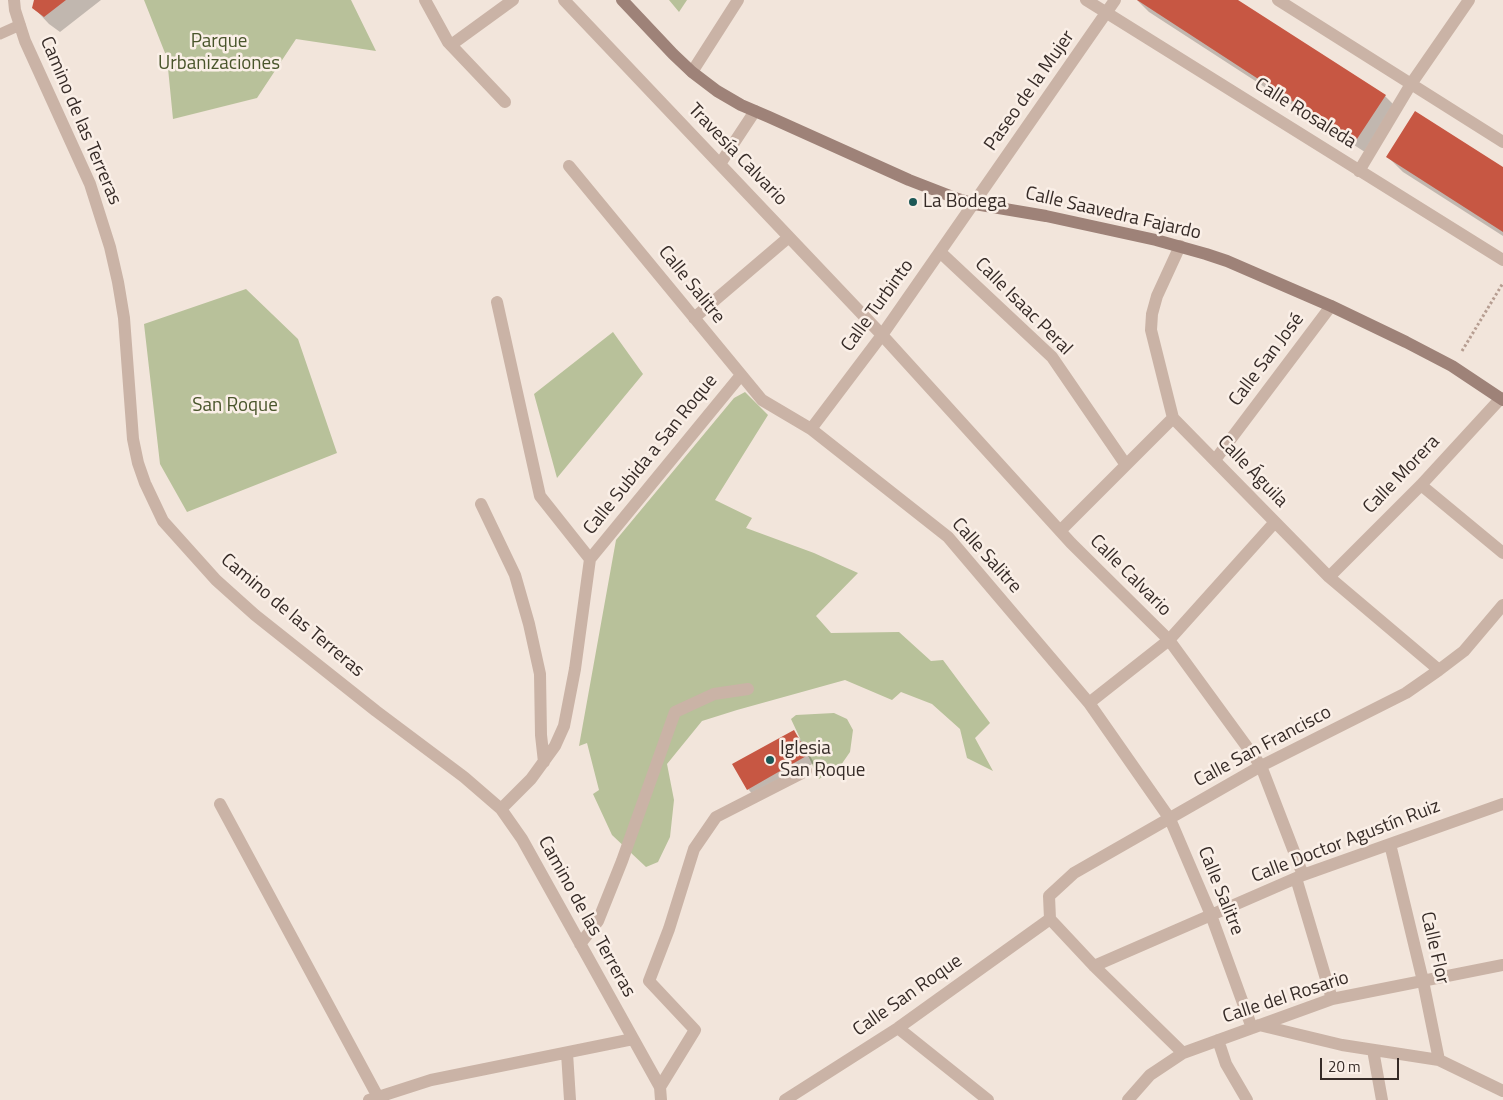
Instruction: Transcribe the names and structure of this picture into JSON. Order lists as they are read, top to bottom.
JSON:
{
  "streets": {
    "main road": ["Calle Saavedra Fajardo"],
    "street": [
      "Paseo de la Mujer",
      "Calle Rosaleda",
      "Camino de las Terreras",
      "Travesía Calvario",
      "Calle Salitre",
      "Calle Turbinto",
      "Calle Isaac Peral",
      "Calle San José",
      "Calle Subida a San Roque",
      "Calle Águila",
      "Calle Morera",
      "Calle Calvario",
      "Calle San Francisco",
      "Calle Doctor Agustín Ruiz",
      "Calle Flor",
      "Calle San Roque",
      "Calle del Rosario"
    ]
  },
  "crossings": [
    ["Paseo de la Mujer", "Calle Rosaleda"],
    ["Paseo de la Mujer", "Calle Saavedra Fajardo"],
    ["Paseo de la Mujer", "Calle Turbinto"],
    ["Travesía Calvario", "Calle Turbinto"],
    ["Travesía Calvario", "Calle Calvario"],
    ["Calle Saavedra Fajardo", "Calle Turbinto"],
    ["Calle Saavedra Fajardo", "Calle San José"],
    ["Calle Saavedra Fajardo", "Calle Morera"],
    ["Calle Salitre", "Calle Turbinto"],
    ["Calle Salitre", "Calle Subida a San Roque"],
    ["Calle Salitre", "Calle San Francisco"],
    ["Calle Salitre", "Calle Doctor Agustín Ruiz"],
    ["Calle Salitre", "Calle del Rosario"],
    ["Calle Turbinto", "Calle Isaac Peral"],
    ["Calle Turbinto", "Calle Calvario"],
    ["Calle San José", "Calle Águila"],
    ["Calle Águila", "Calle Morera"],
    ["Calle Águila", "Calle San Francisco"],
    ["Calle Calvario", "Calle San Francisco"],
    ["Calle Calvario", "Calle Doctor Agustín Ruiz"],
    ["Calle Calvario", "Calle del Rosario"],
    ["Calle San Francisco", "Calle San Roque"],
    ["Calle Doctor Agustín Ruiz", "Calle Flor"],
    ["Calle Flor", "Calle del Rosario"]
  ],
  "parks": ["Parque Urbanizaciones", "San Roque"],
  "places": ["La Bodega", "Iglesia San Roque"],
  "scale_bar": "20 m"
}
